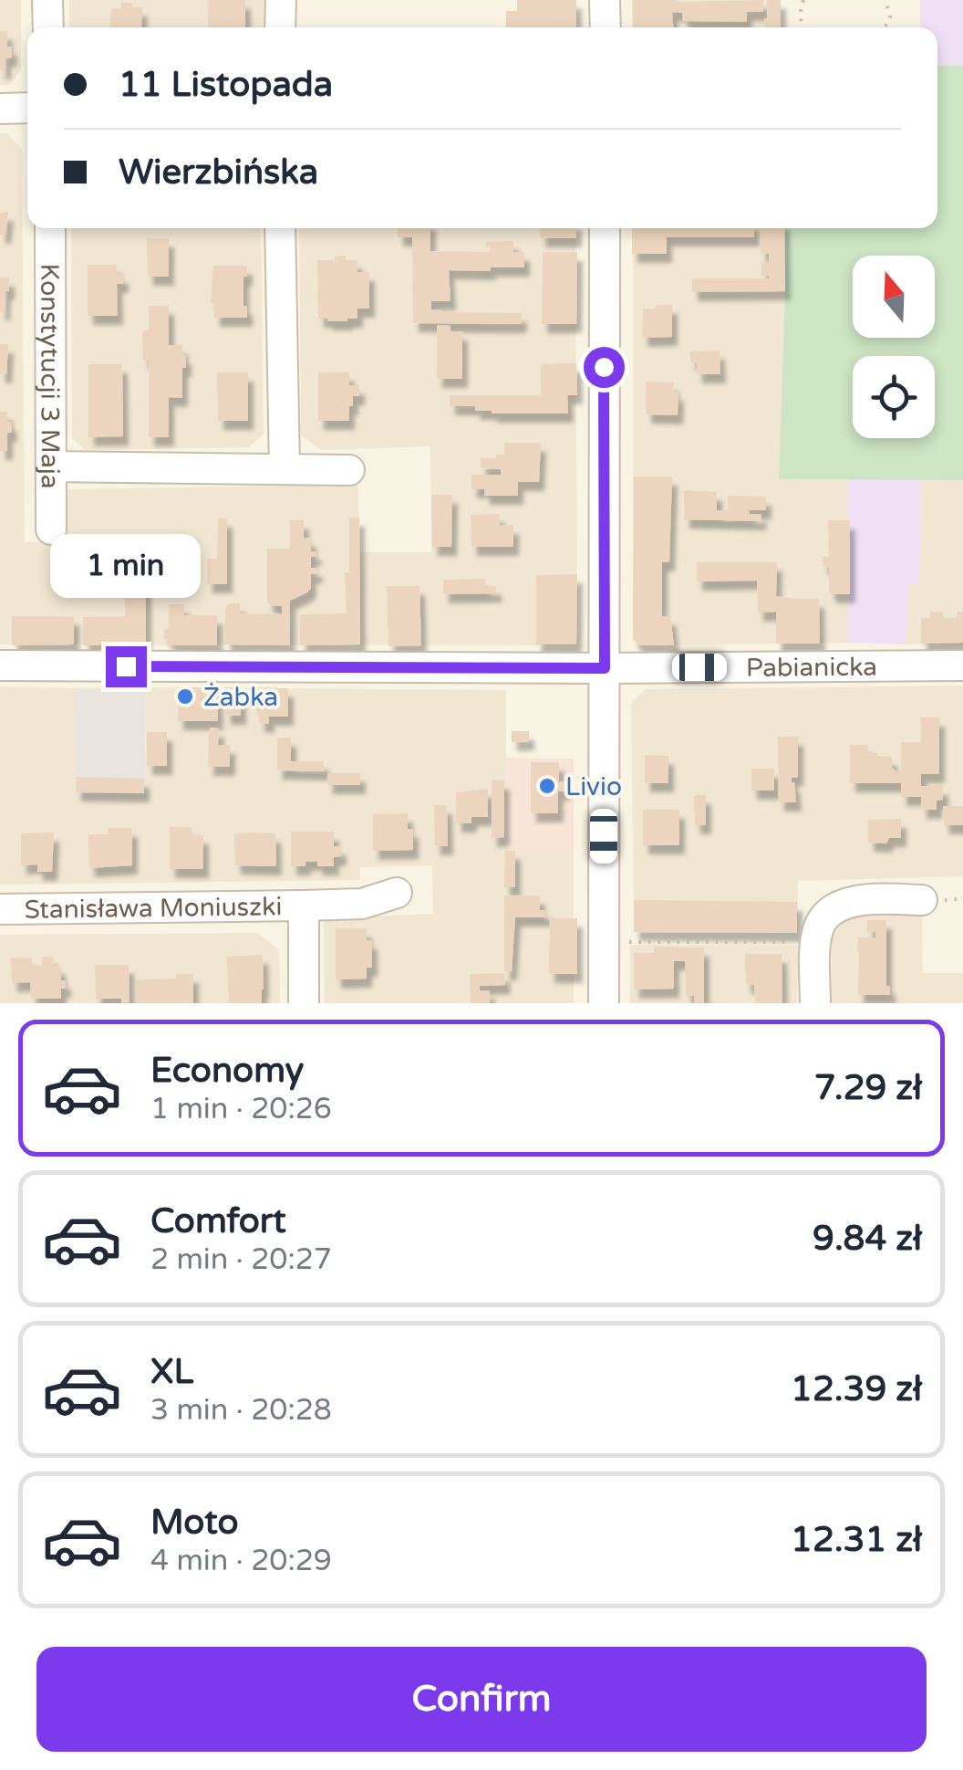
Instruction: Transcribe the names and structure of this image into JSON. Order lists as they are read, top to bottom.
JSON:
{
  "streets": {
    "street": ["Konstytucji 3 Maja", "Pabianicka", "Stanisława Moniuszki"]
  },
  "places": ["Żabka", "Livio"],
  "north": "top",
  "page": {
    "banner": ["11 Listopada", "Wierzbińska"],
    "bubble": "1 min",
    "list": [
      {
        "name": "Economy",
        "note": "1 min · 20:26",
        "value": "7.29 zł"
      },
      {
        "name": "Comfort",
        "note": "2 min · 20:27",
        "value": "9.84 zł"
      },
      {
        "name": "XL",
        "note": "3 min · 20:28",
        "value": "12.39 zł"
      },
      {
        "name": "Moto",
        "note": "4 min · 20:29",
        "value": "12.31 zł"
      }
    ],
    "buttons": "Confirm"
  }
}
